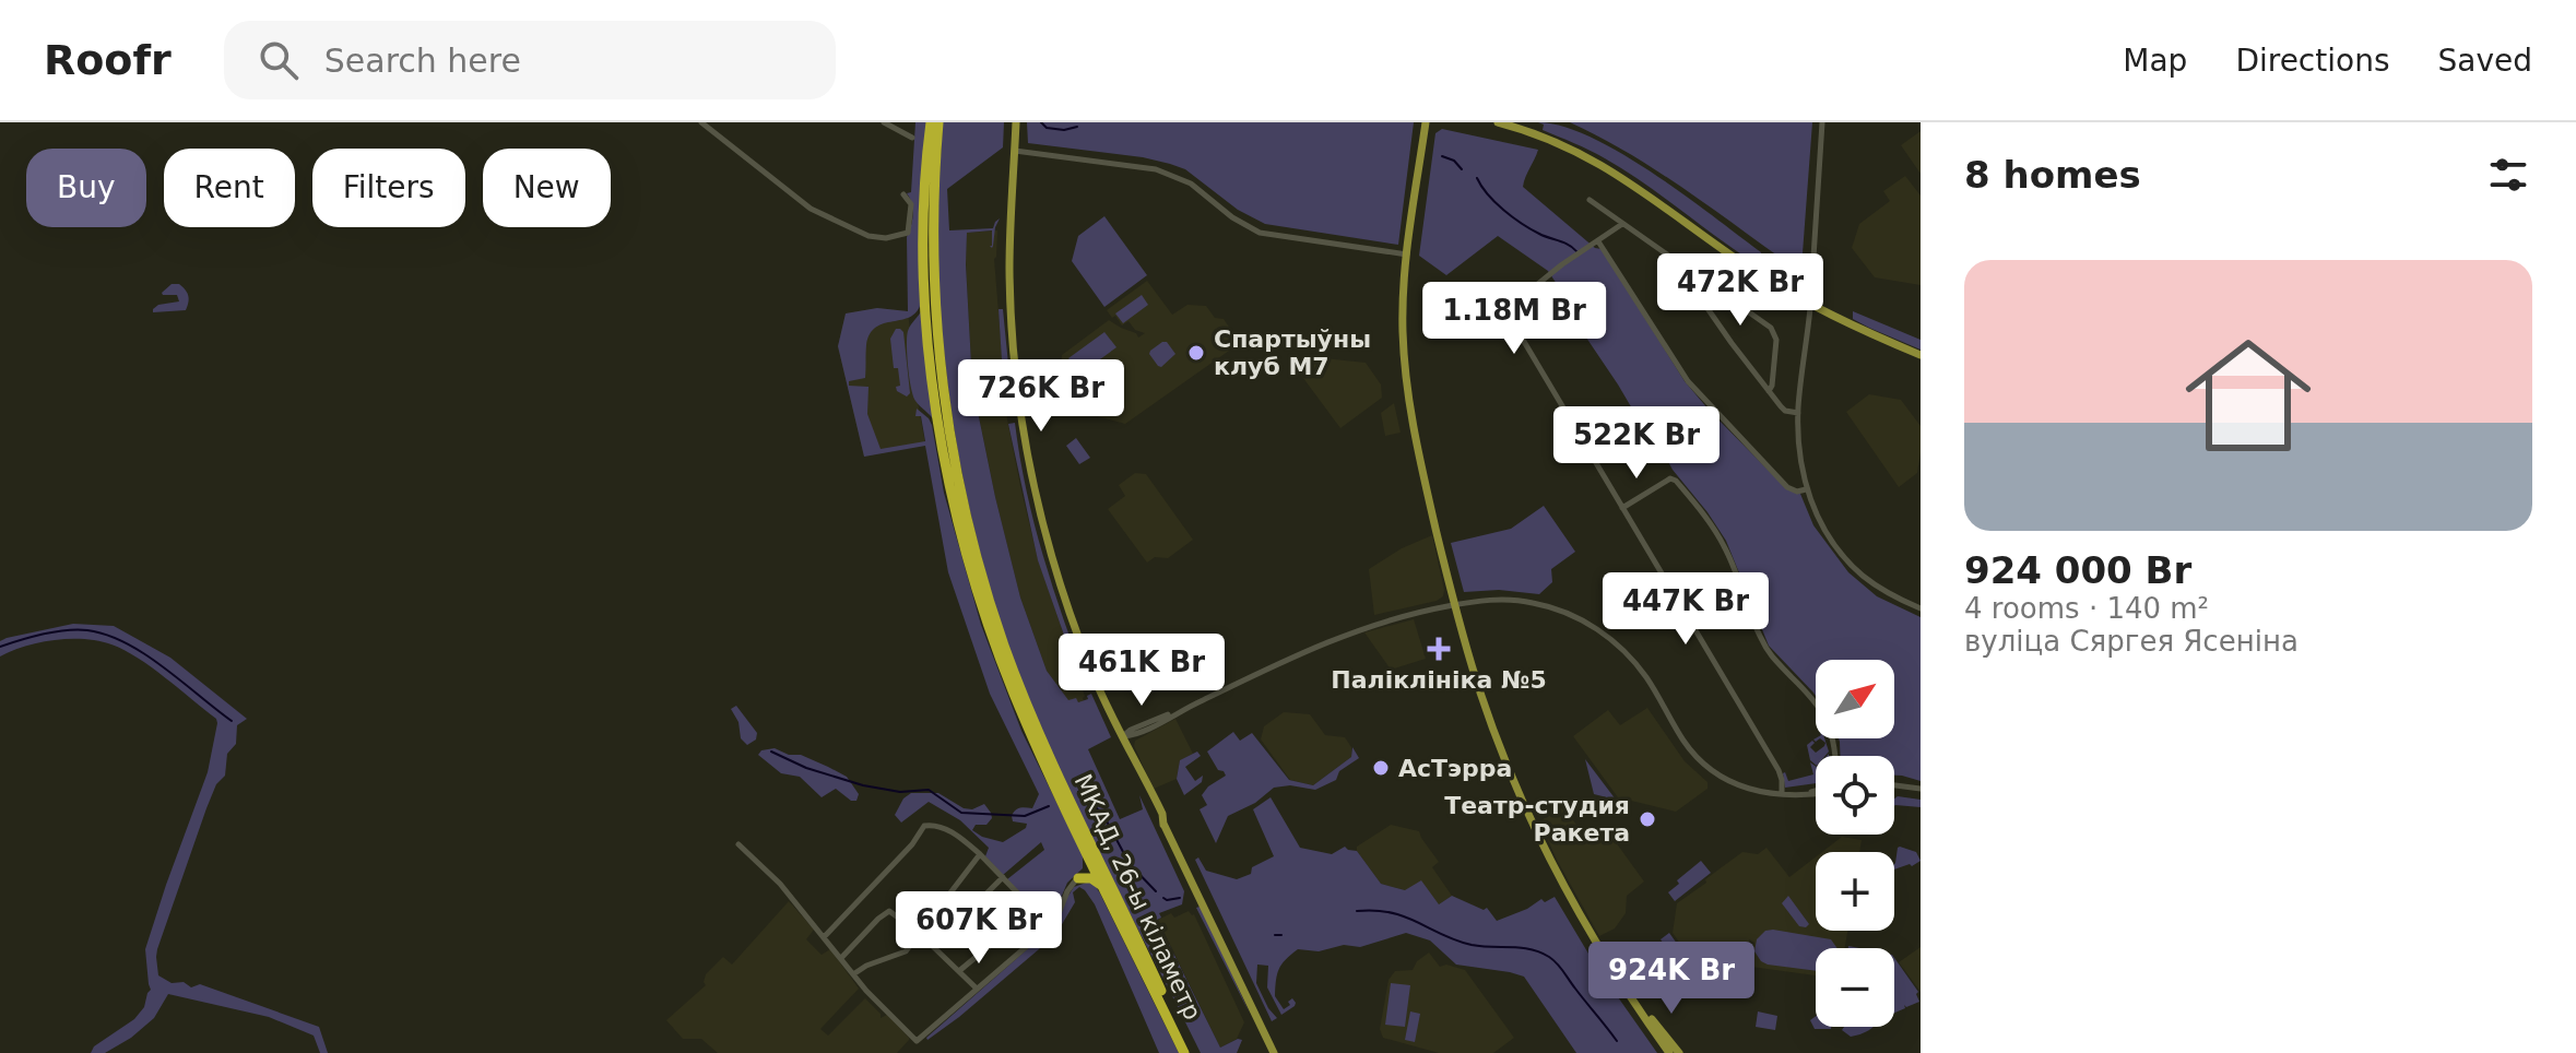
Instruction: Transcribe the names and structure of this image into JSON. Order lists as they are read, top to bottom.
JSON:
{
  "streets": {
    "highway": ["МКАД, 26-ы кіламетр"]
  },
  "places": {
    "other": ["Спартыўны клуб М7", "АсТэрра", "Театр-студия Ракета"],
    "health": ["Паліклініка №5"]
  },
  "north": "top right",
  "page": {
    "header": "Roofr",
    "search": "Search here",
    "nav": ["Map", "Directions", "Saved"],
    "heading": "8 homes",
    "chip": [
      "Buy",
      "Rent",
      "Filters",
      "New"
    ],
    "list": [
      {
        "name": "924 000 Br",
        "note": "4 rooms · 140 m² · вуліца Сяргея Ясеніна"
      }
    ],
    "price": [
      "472K Br",
      "1.18M Br",
      "726K Br",
      "522K Br",
      "447K Br",
      "461K Br",
      "607K Br",
      "924K Br"
    ],
    "map_buttons": ["+", "−"]
  }
}
